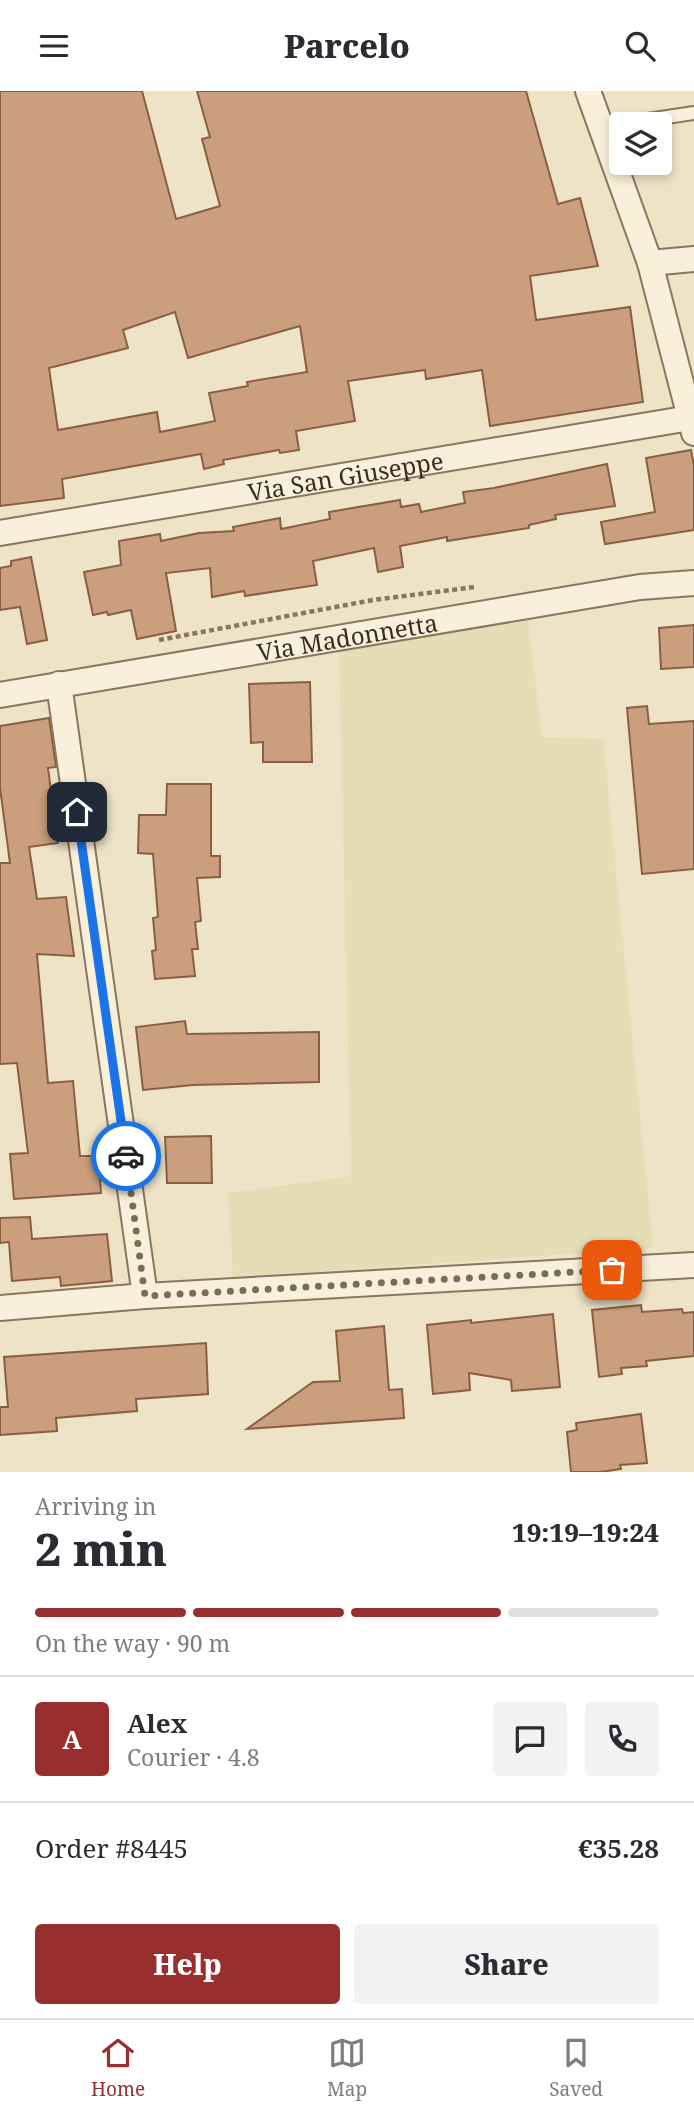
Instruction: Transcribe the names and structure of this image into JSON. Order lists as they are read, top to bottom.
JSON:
{
  "streets": {
    "street": ["Via San Giuseppe", "Via Madonnetta"]
  },
  "page": {
    "header": "Parcelo",
    "heading": ["2 min", "Arriving in", "19:19–19:24"],
    "panel": [
      "Alex",
      "Courier · 4.8",
      "Order #8445",
      "€35.28"
    ],
    "bar": "On the way · 90 m",
    "round": "A",
    "buttons": ["Help", "Share"],
    "tabs": ["Home", "Map", "Saved"]
  }
}
